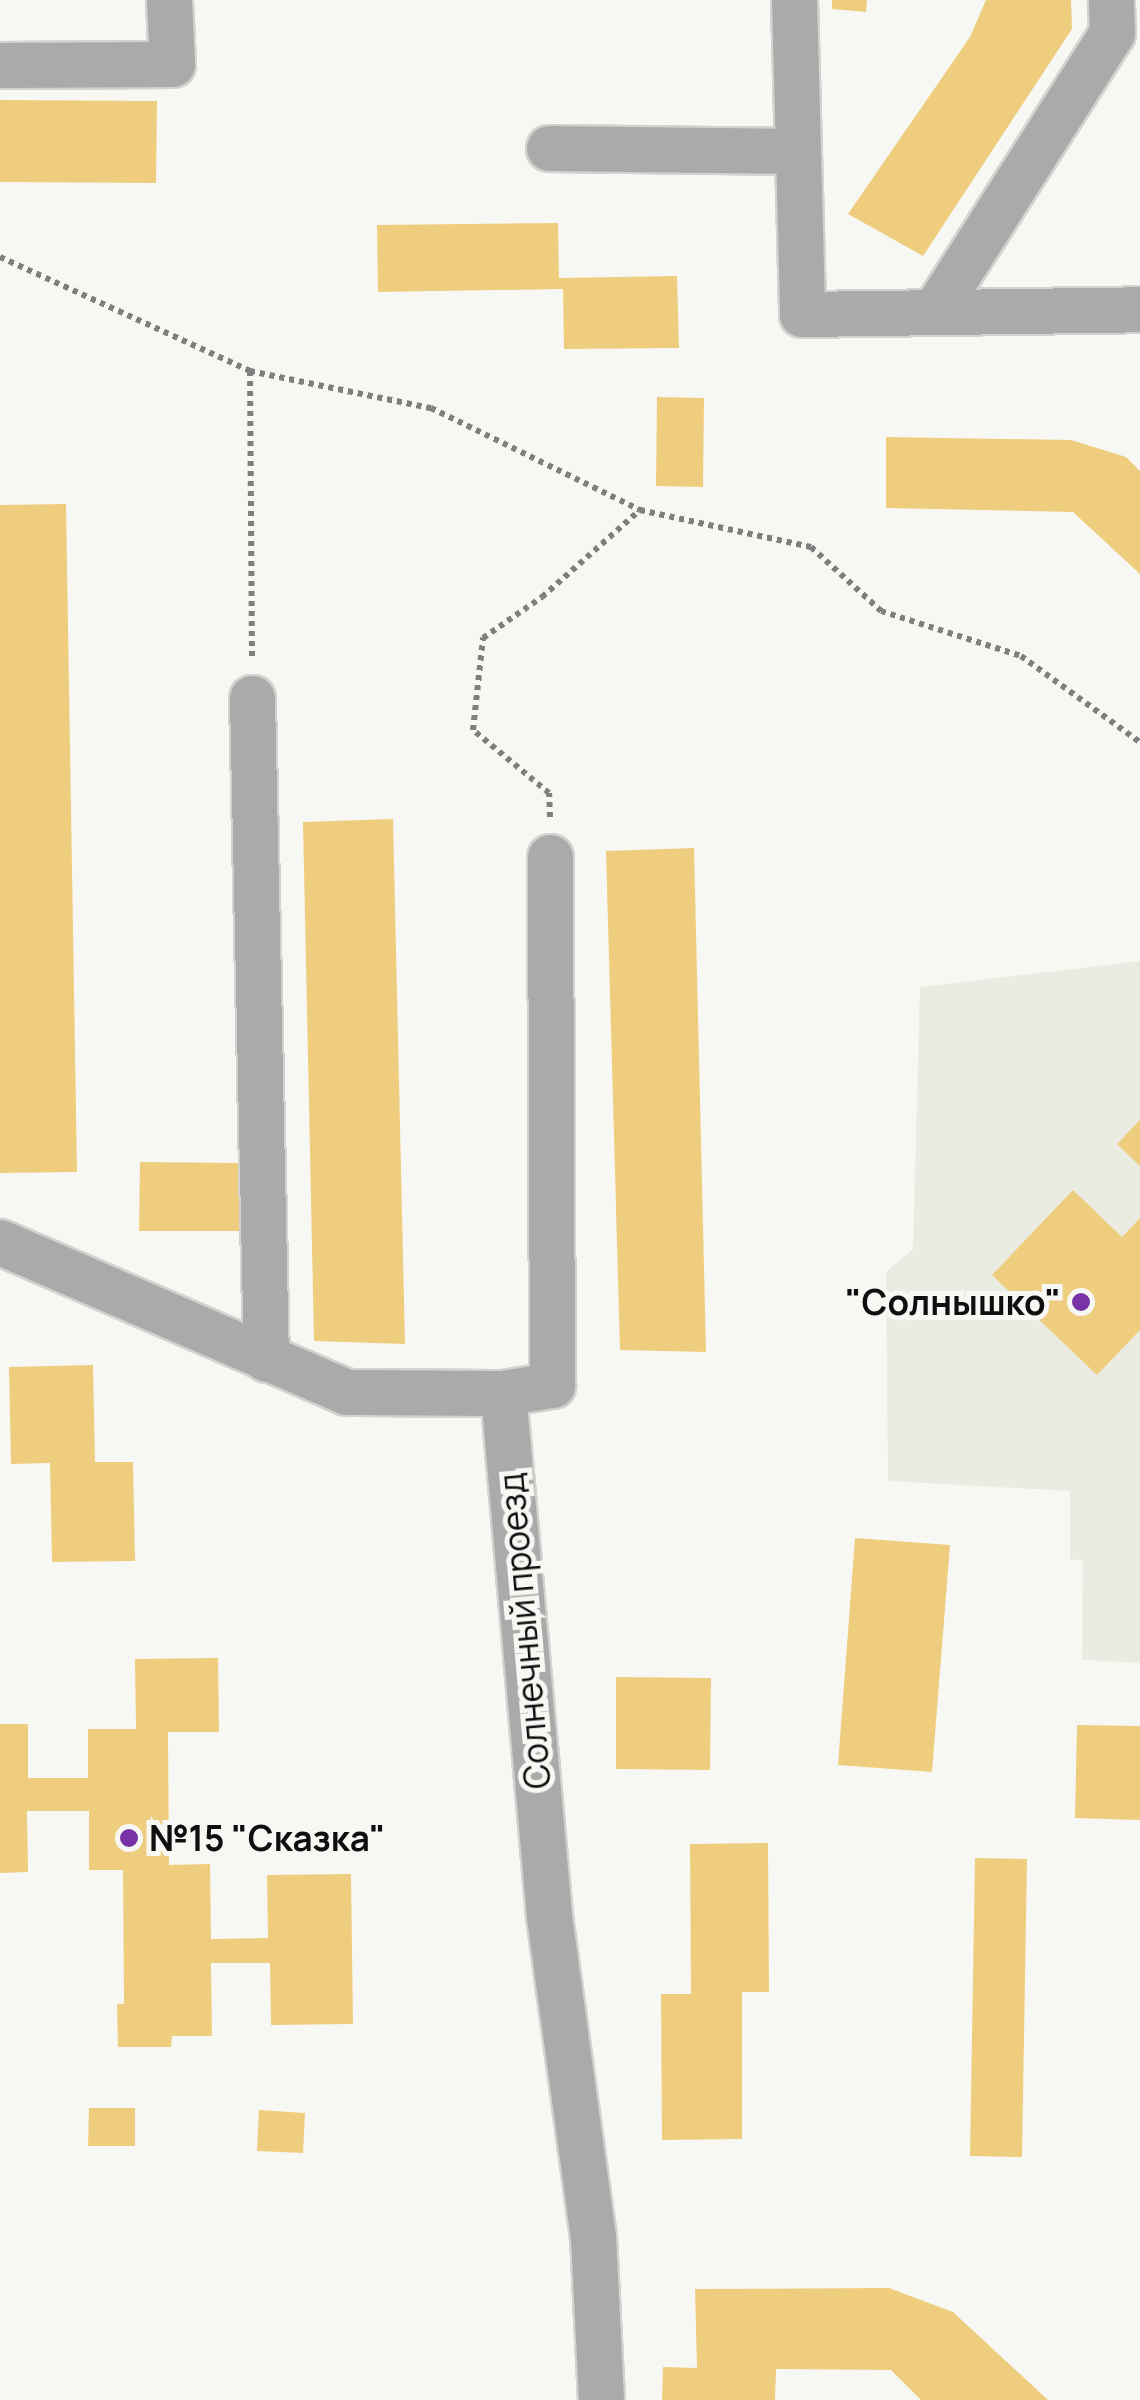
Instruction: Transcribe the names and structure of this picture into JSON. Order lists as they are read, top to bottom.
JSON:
{
  "streets": {
    "street": ["Солнечный проезд"]
  },
  "places": ["\"Солнышко\"", "№15 \"Сказка\""]
}
